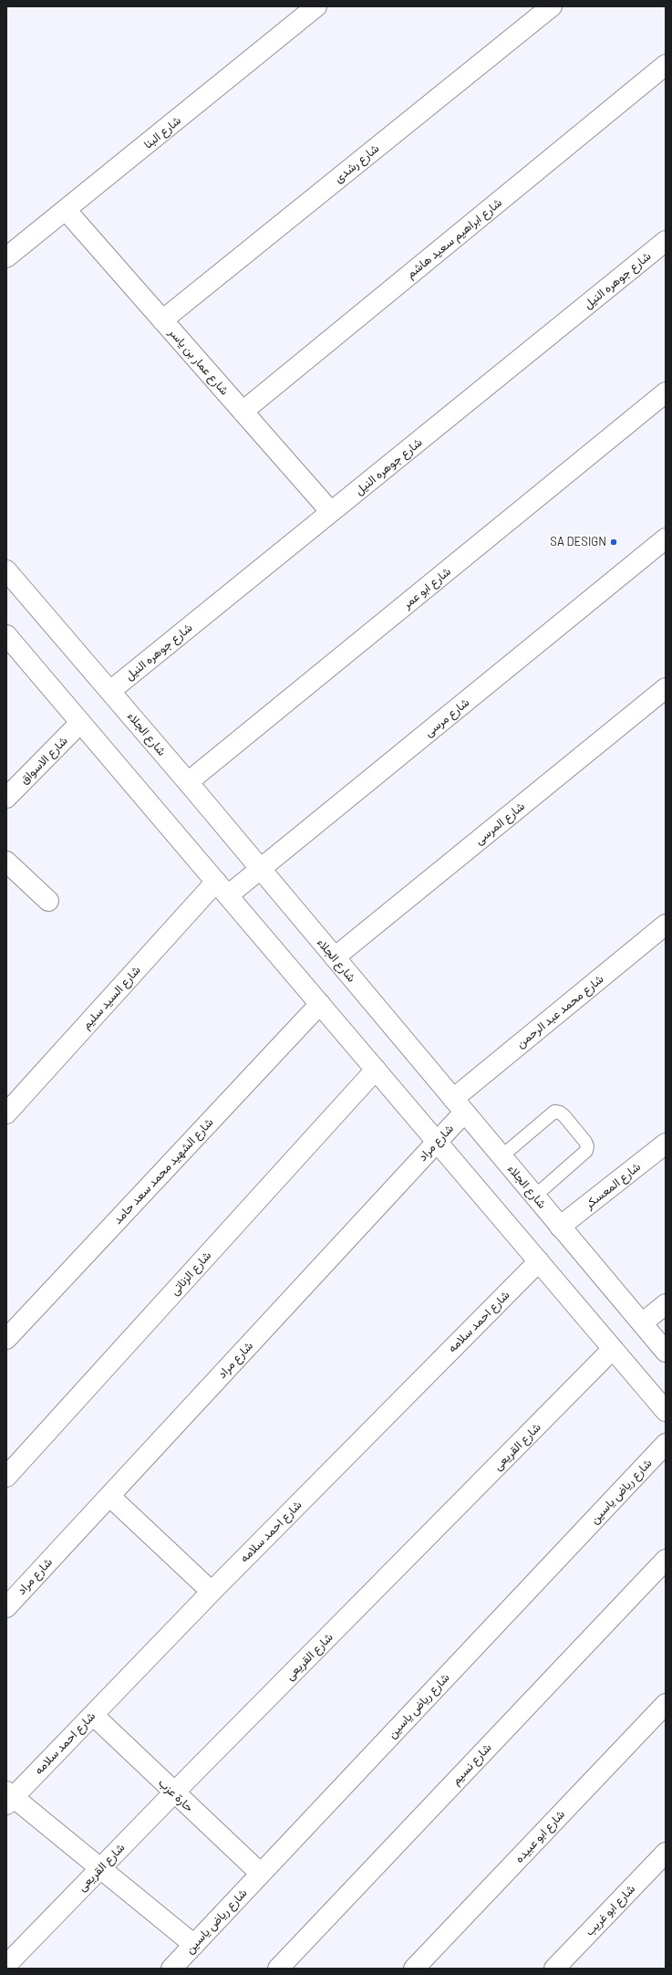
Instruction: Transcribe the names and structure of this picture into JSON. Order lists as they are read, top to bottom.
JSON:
{
  "streets": {
    "street": [
      "شارع البنا",
      "شارع رشدى",
      "شارع ابراهيم سعيد هاشم",
      "شارع جوهره النيل",
      "شارع عمار بن ياسر",
      "شارع ابو عمر",
      "شارع مرسى",
      "شارع الجلاء",
      "شارع الاسواق",
      "شارع المرسى",
      "شارع السيد سليم",
      "شارع محمد عبد الرحمن",
      "شارع مراد",
      "شارع الشهيد محمد سعد حامد",
      "شارع المعسكر",
      "شارع الزناتى",
      "شارع احمد سلامه",
      "شارع القريعى",
      "شارع رياض ياسين",
      "شارع نسيم",
      "حارة عزب",
      "شارع ابو عبيده",
      "شارع ابو غريب"
    ]
  },
  "crossings": [
    ["شارع البنا", "شارع عمار بن ياسر"],
    ["شارع رشدى", "شارع عمار بن ياسر"],
    ["شارع ابراهيم سعيد هاشم", "شارع عمار بن ياسر"],
    ["شارع جوهره النيل", "شارع عمار بن ياسر"],
    ["شارع جوهره النيل", "شارع الجلاء"],
    ["شارع ابو عمر", "شارع الجلاء"],
    ["شارع مرسى", "شارع الجلاء"],
    ["شارع مرسى", "شارع السيد سليم"],
    ["شارع الجلاء", "شارع المرسى"],
    ["شارع الجلاء", "شارع محمد عبد الرحمن"],
    ["شارع الجلاء", "شارع مراد"],
    ["شارع الجلاء", "شارع المعسكر"],
    ["شارع محمد عبد الرحمن", "شارع مراد"],
    ["شارع احمد سلامه", "حارة عزب"],
    ["شارع القريعى", "حارة عزب"],
    ["شارع رياض ياسين", "حارة عزب"]
  ],
  "places": ["SA DESIGN"]
}
